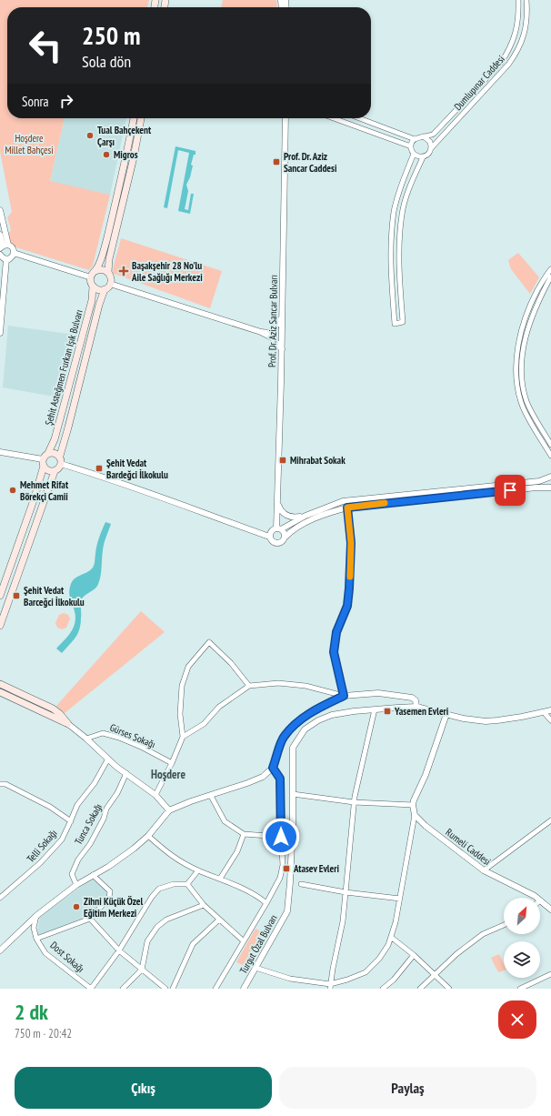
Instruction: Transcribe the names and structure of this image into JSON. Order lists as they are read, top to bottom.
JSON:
{
  "streets": {
    "main road": ["Şehit Asteğmen Furkan Işık Bulvarı"],
    "street": [
      "Dumlupınar Caddesi",
      "Prof. Dr. Aziz Sancar Bulvarı",
      "Gürses Sokağı",
      "Tunca Sokağı",
      "Telli Sokağı",
      "Rumeli Caddesi",
      "Turgut Özal Bulvarı",
      "Dost Sokağı"
    ]
  },
  "districts": ["Hoşdere"],
  "parks": ["Hoşdere Millet Bahçesi"],
  "places": {
    "other": [
      "Tual Bahçekent Çarşı",
      "Migros",
      "Mehmet Rifat Börekçi Camii",
      "Zihni Küçük Özel Eğitim Merkezi"
    ],
    "transit": [
      "Prof. Dr. Aziz Sancar Caddesi",
      "Mihrabat Sokak",
      "Şehit Vedat Bardeğci İlkokulu",
      "Şehit Vedat Barceğci İlkokulu",
      "Yasemen Evleri",
      "Atasev Evleri"
    ],
    "health": ["Başakşehir 28 No'lu Aile Sağlığı Merkezi"]
  },
  "north": "top right",
  "page": {
    "turn": ["250 m", "Sola dön"],
    "then": "Sonra",
    "heading": ["2 dk", "750 m · 20:42"],
    "buttons": ["Çıkış", "Paylaş"]
  }
}
